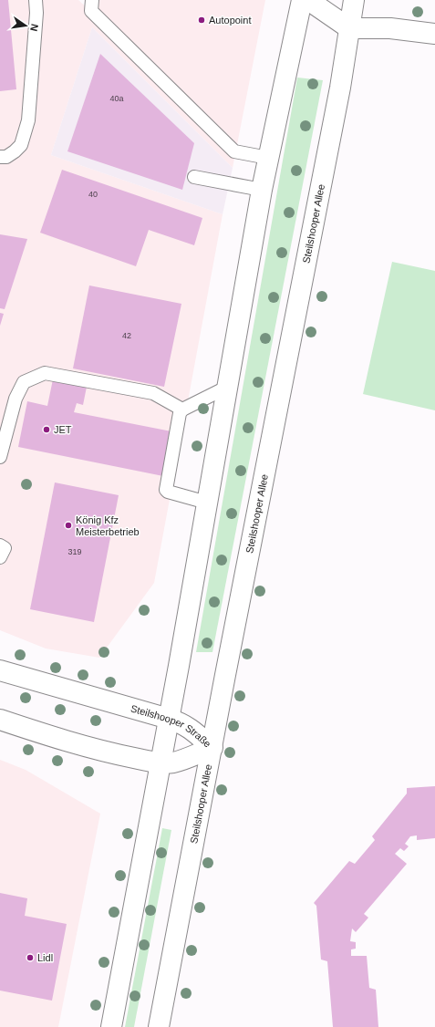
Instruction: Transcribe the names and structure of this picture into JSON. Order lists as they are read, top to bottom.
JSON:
{
  "streets": {
    "main road": ["Steilshooper Allee", "Steilshooper Straße"]
  },
  "crossings": [
    ["Steilshooper Allee", "Steilshooper Straße"]
  ],
  "places": [
    "Autopoint",
    "JET",
    "König Kfz Meisterbetrieb",
    "Lidl"
  ],
  "house_numbers": [
    "40a",
    "40",
    "42",
    "319"
  ],
  "north": "right"
}
